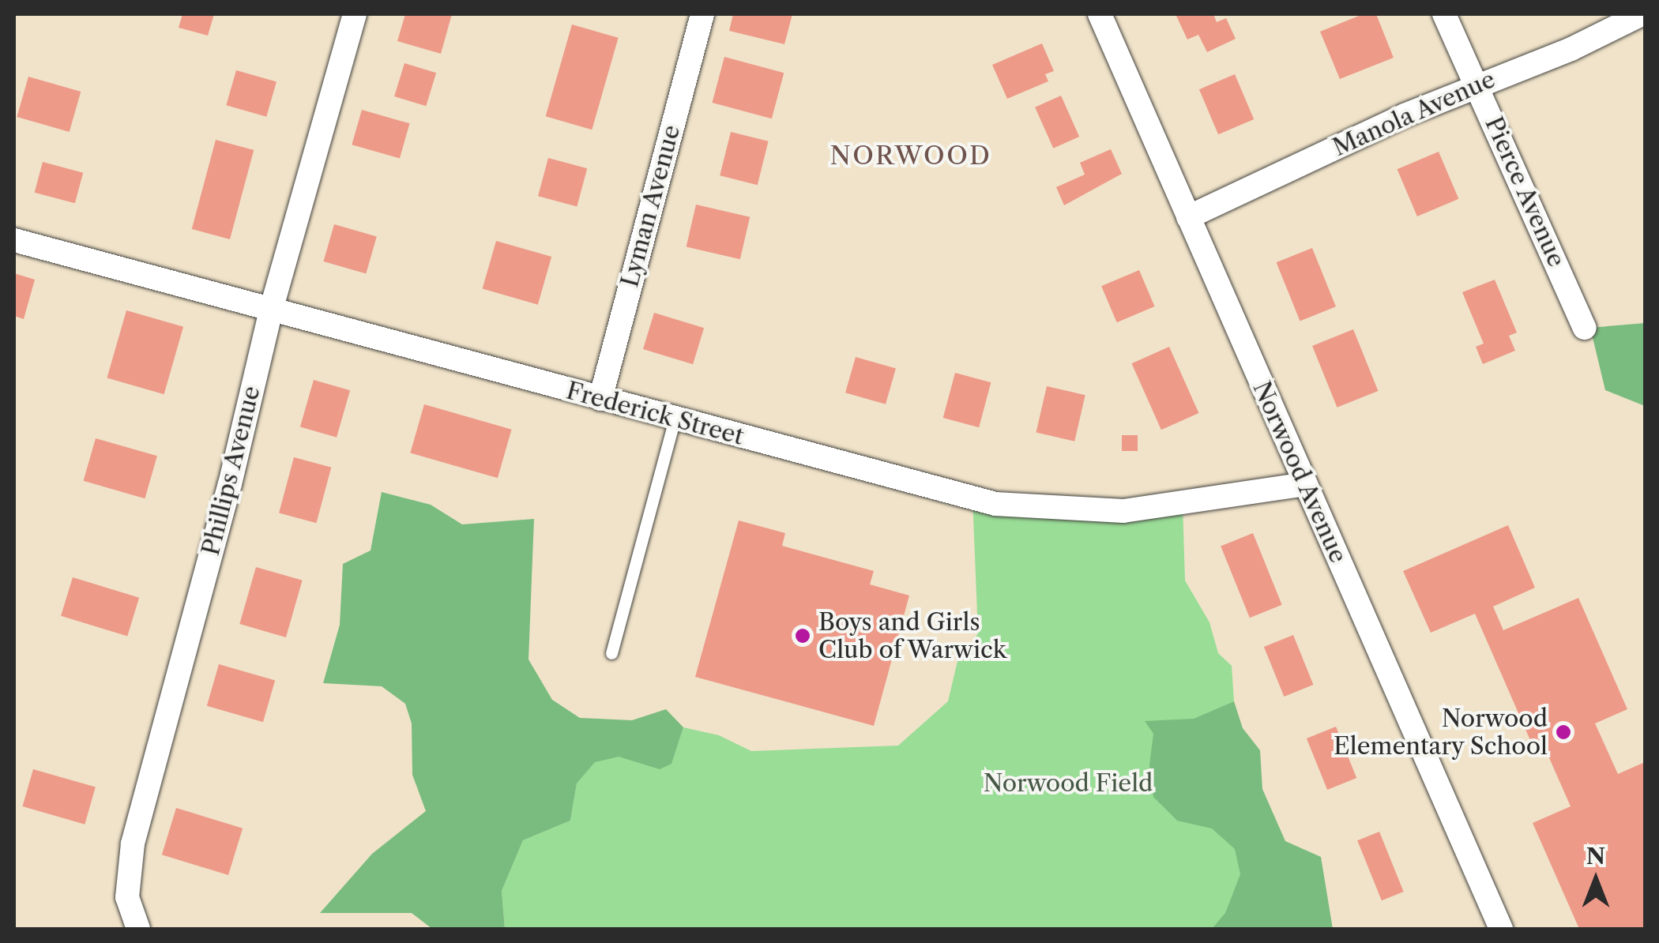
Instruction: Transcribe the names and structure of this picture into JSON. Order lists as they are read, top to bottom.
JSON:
{
  "streets": {
    "street": [
      "Manola Avenue",
      "Pierce Avenue",
      "Lyman Avenue",
      "Frederick Street",
      "Phillips Avenue",
      "Norwood Avenue"
    ]
  },
  "crossings": [
    ["Manola Avenue", "Pierce Avenue"],
    ["Manola Avenue", "Norwood Avenue"],
    ["Lyman Avenue", "Frederick Street"],
    ["Frederick Street", "Phillips Avenue"],
    ["Frederick Street", "Norwood Avenue"]
  ],
  "districts": ["NORWOOD"],
  "parks": ["Norwood Field"],
  "places": ["Boys and Girls Club of Warwick", "Norwood Elementary School"],
  "north": "top"
}
